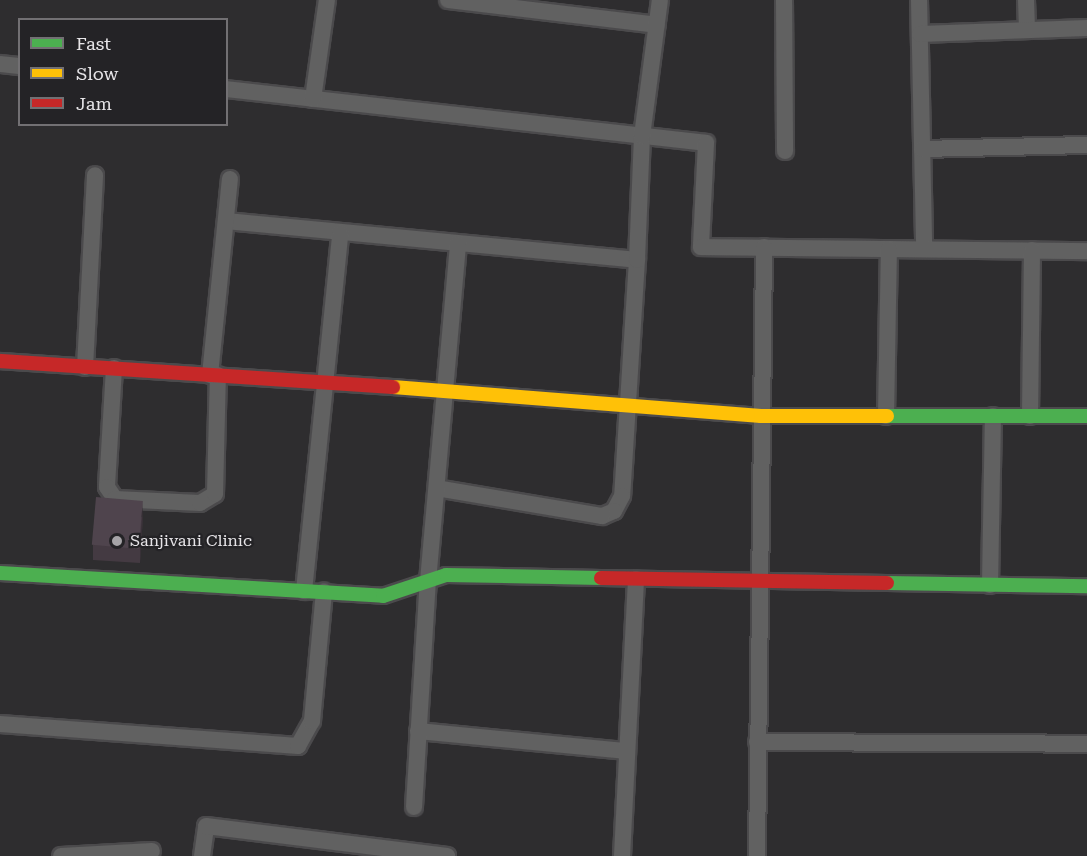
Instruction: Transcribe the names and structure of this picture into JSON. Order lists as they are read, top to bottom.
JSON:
{
  "places": ["Sanjivani Clinic"],
  "legend": ["Fast", "Slow", "Jam"]
}
